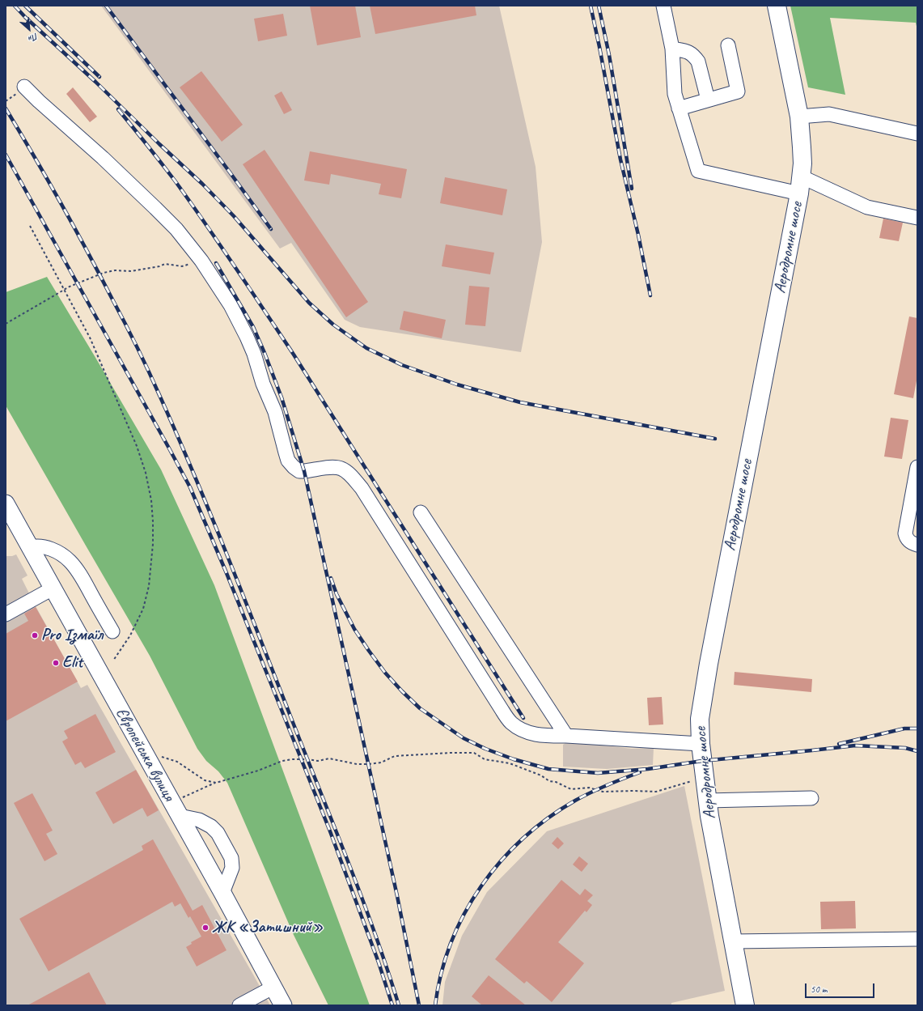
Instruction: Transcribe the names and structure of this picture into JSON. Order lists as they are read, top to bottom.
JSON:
{
  "streets": {
    "highway": ["Аеродромне шосе"],
    "main road": ["Європейська вулиця"]
  },
  "places": ["Pro Ізмаїл", "Elit", "ЖК «Затишний»"],
  "scale_bar": "50 m",
  "north": "bottom right"
}
